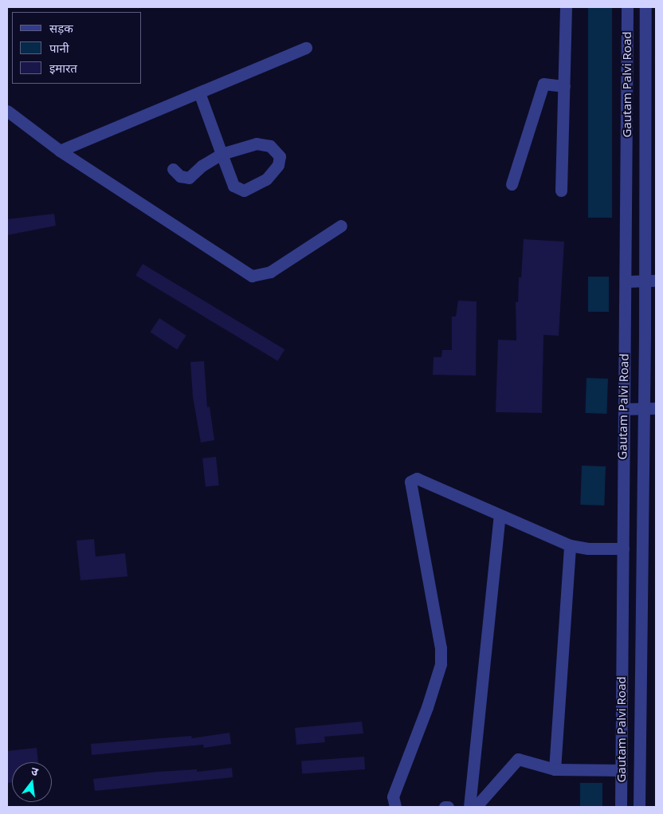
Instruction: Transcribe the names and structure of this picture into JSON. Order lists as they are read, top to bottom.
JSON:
{
  "streets": {
    "street": ["Gautam Palvi Road"]
  },
  "legend": ["सड़क", "पानी", "इमारत"],
  "north": "top"
}
